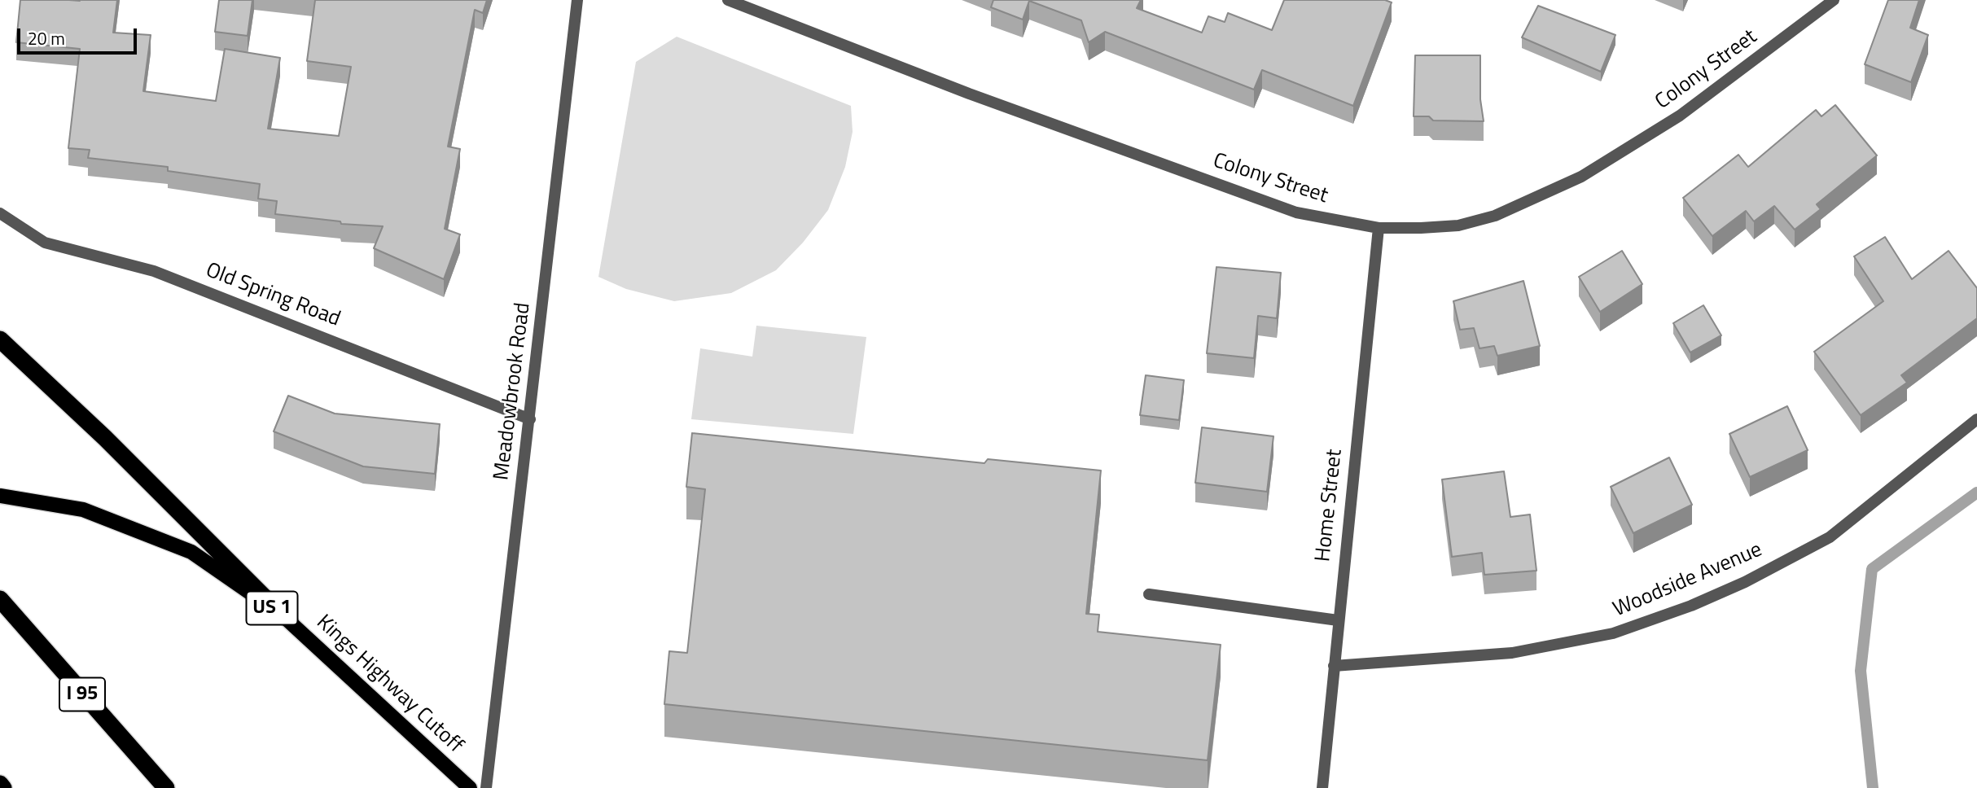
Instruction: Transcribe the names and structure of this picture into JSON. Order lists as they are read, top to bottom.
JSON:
{
  "streets": {
    "highway": ["I 95"],
    "main road": ["US 1", "Kings Highway Cutoff"],
    "street": [
      "Colony Street",
      "Old Spring Road",
      "Meadowbrook Road",
      "Home Street",
      "Woodside Avenue"
    ]
  },
  "crossings": [
    ["Colony Street", "Home Street"],
    ["Old Spring Road", "Meadowbrook Road"],
    ["Home Street", "Woodside Avenue"]
  ],
  "scale_bar": "20 m"
}
